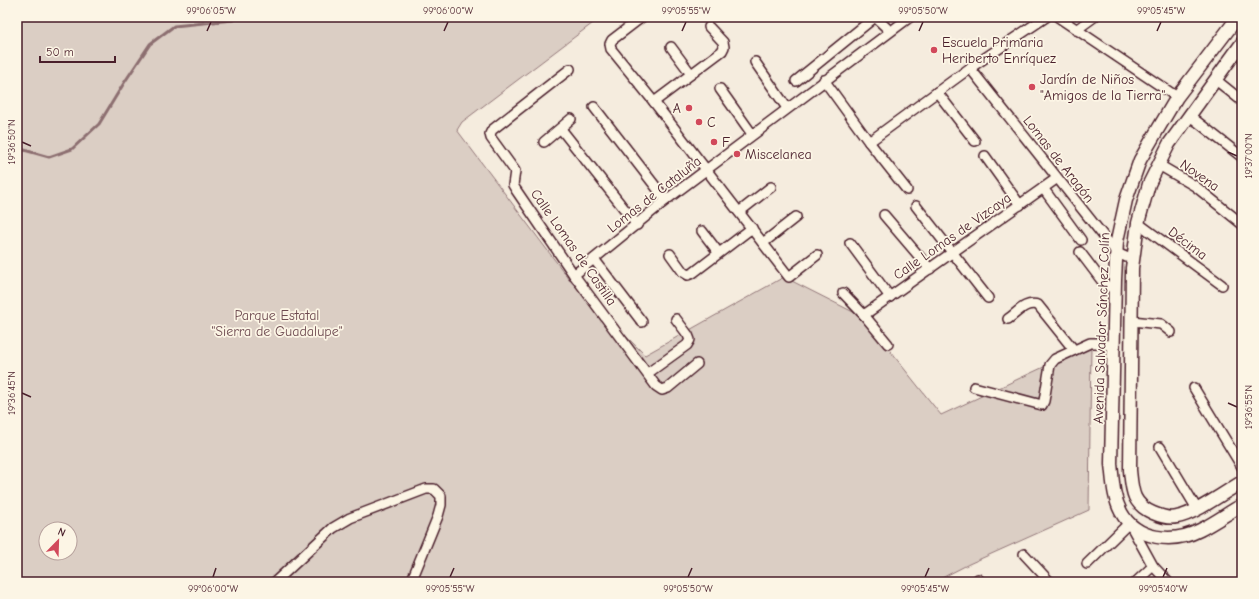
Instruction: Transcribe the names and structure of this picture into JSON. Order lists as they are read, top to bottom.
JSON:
{
  "streets": {
    "street": [
      "Lomas de Aragón",
      "Novena",
      "Lomas de Cataluña",
      "Calle Lomas de Vizcaya",
      "Décima",
      "Calle Lomas de Castilla",
      "Avenida Salvador Sánchez Colín"
    ]
  },
  "crossings": [
    ["Lomas de Aragón", "Calle Lomas de Vizcaya"],
    ["Lomas de Aragón", "Avenida Salvador Sánchez Colín"],
    ["Novena", "Avenida Salvador Sánchez Colín"],
    ["Lomas de Cataluña", "Calle Lomas de Castilla"],
    ["Décima", "Avenida Salvador Sánchez Colín"]
  ],
  "parks": ["Parque Estatal \"Sierra de Guadalupe\""],
  "places": [
    "Escuela Primaria Heriberto Enríquez",
    "Jardín de Niños \"Amigos de la Tierra\"",
    "A",
    "C",
    "F",
    "Miscelanea"
  ],
  "scale_bar": "50 m",
  "north": "top right",
  "coordinates": [
    "99°06'05\"W",
    "99°06'00\"W",
    "99°05'55\"W",
    "99°05'50\"W",
    "99°05'45\"W",
    "19°36'50\"N",
    "19°37'00\"N",
    "19°36'45\"N",
    "19°36'55\"N",
    "99°05'40\"W"
  ]
}
